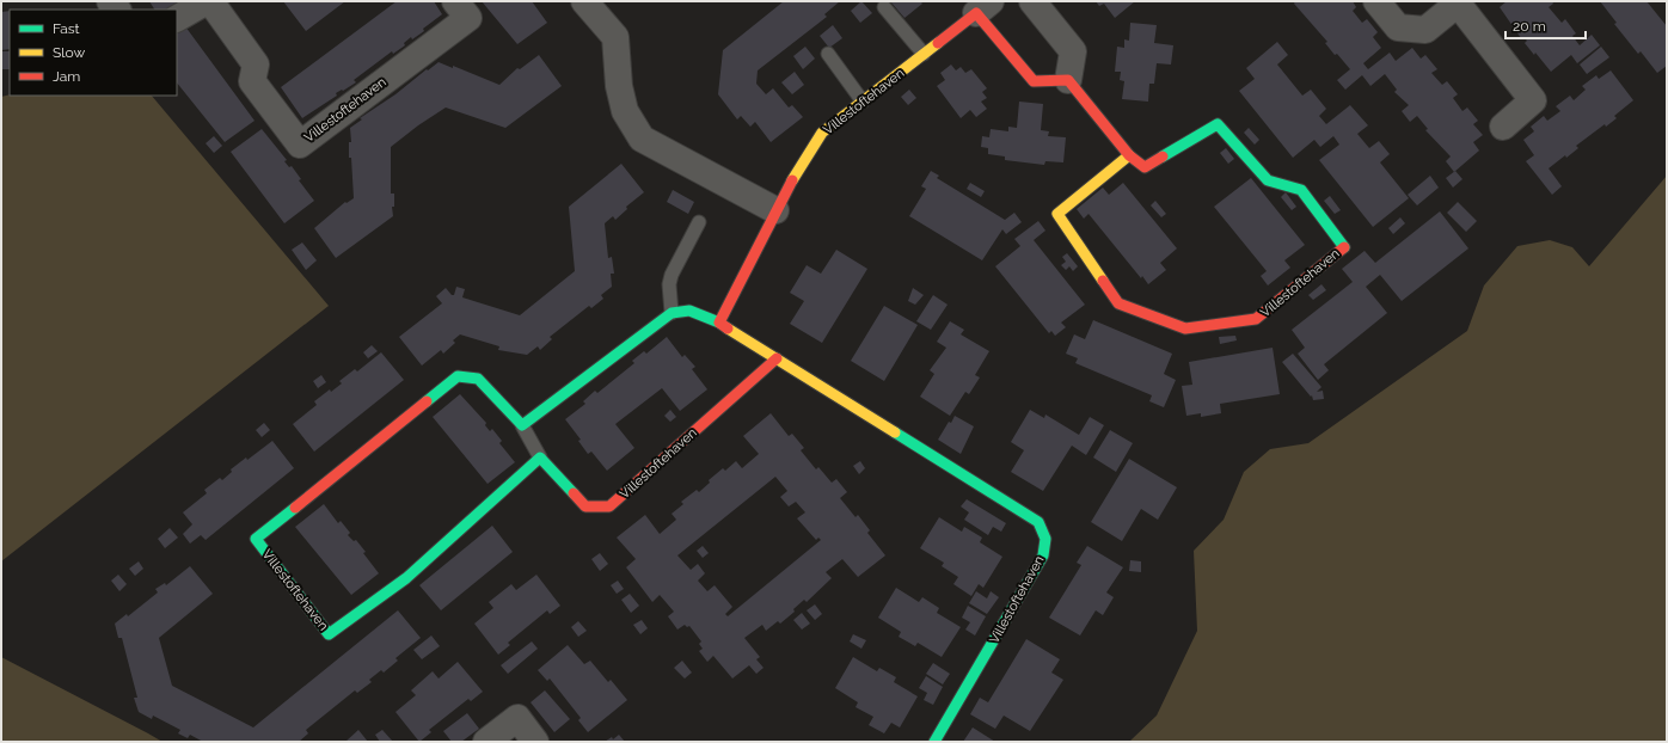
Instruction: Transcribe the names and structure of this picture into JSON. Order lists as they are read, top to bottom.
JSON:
{
  "streets": {
    "street": ["Villestoftehaven"]
  },
  "legend": ["Fast", "Slow", "Jam"],
  "scale_bar": "20 m"
}
